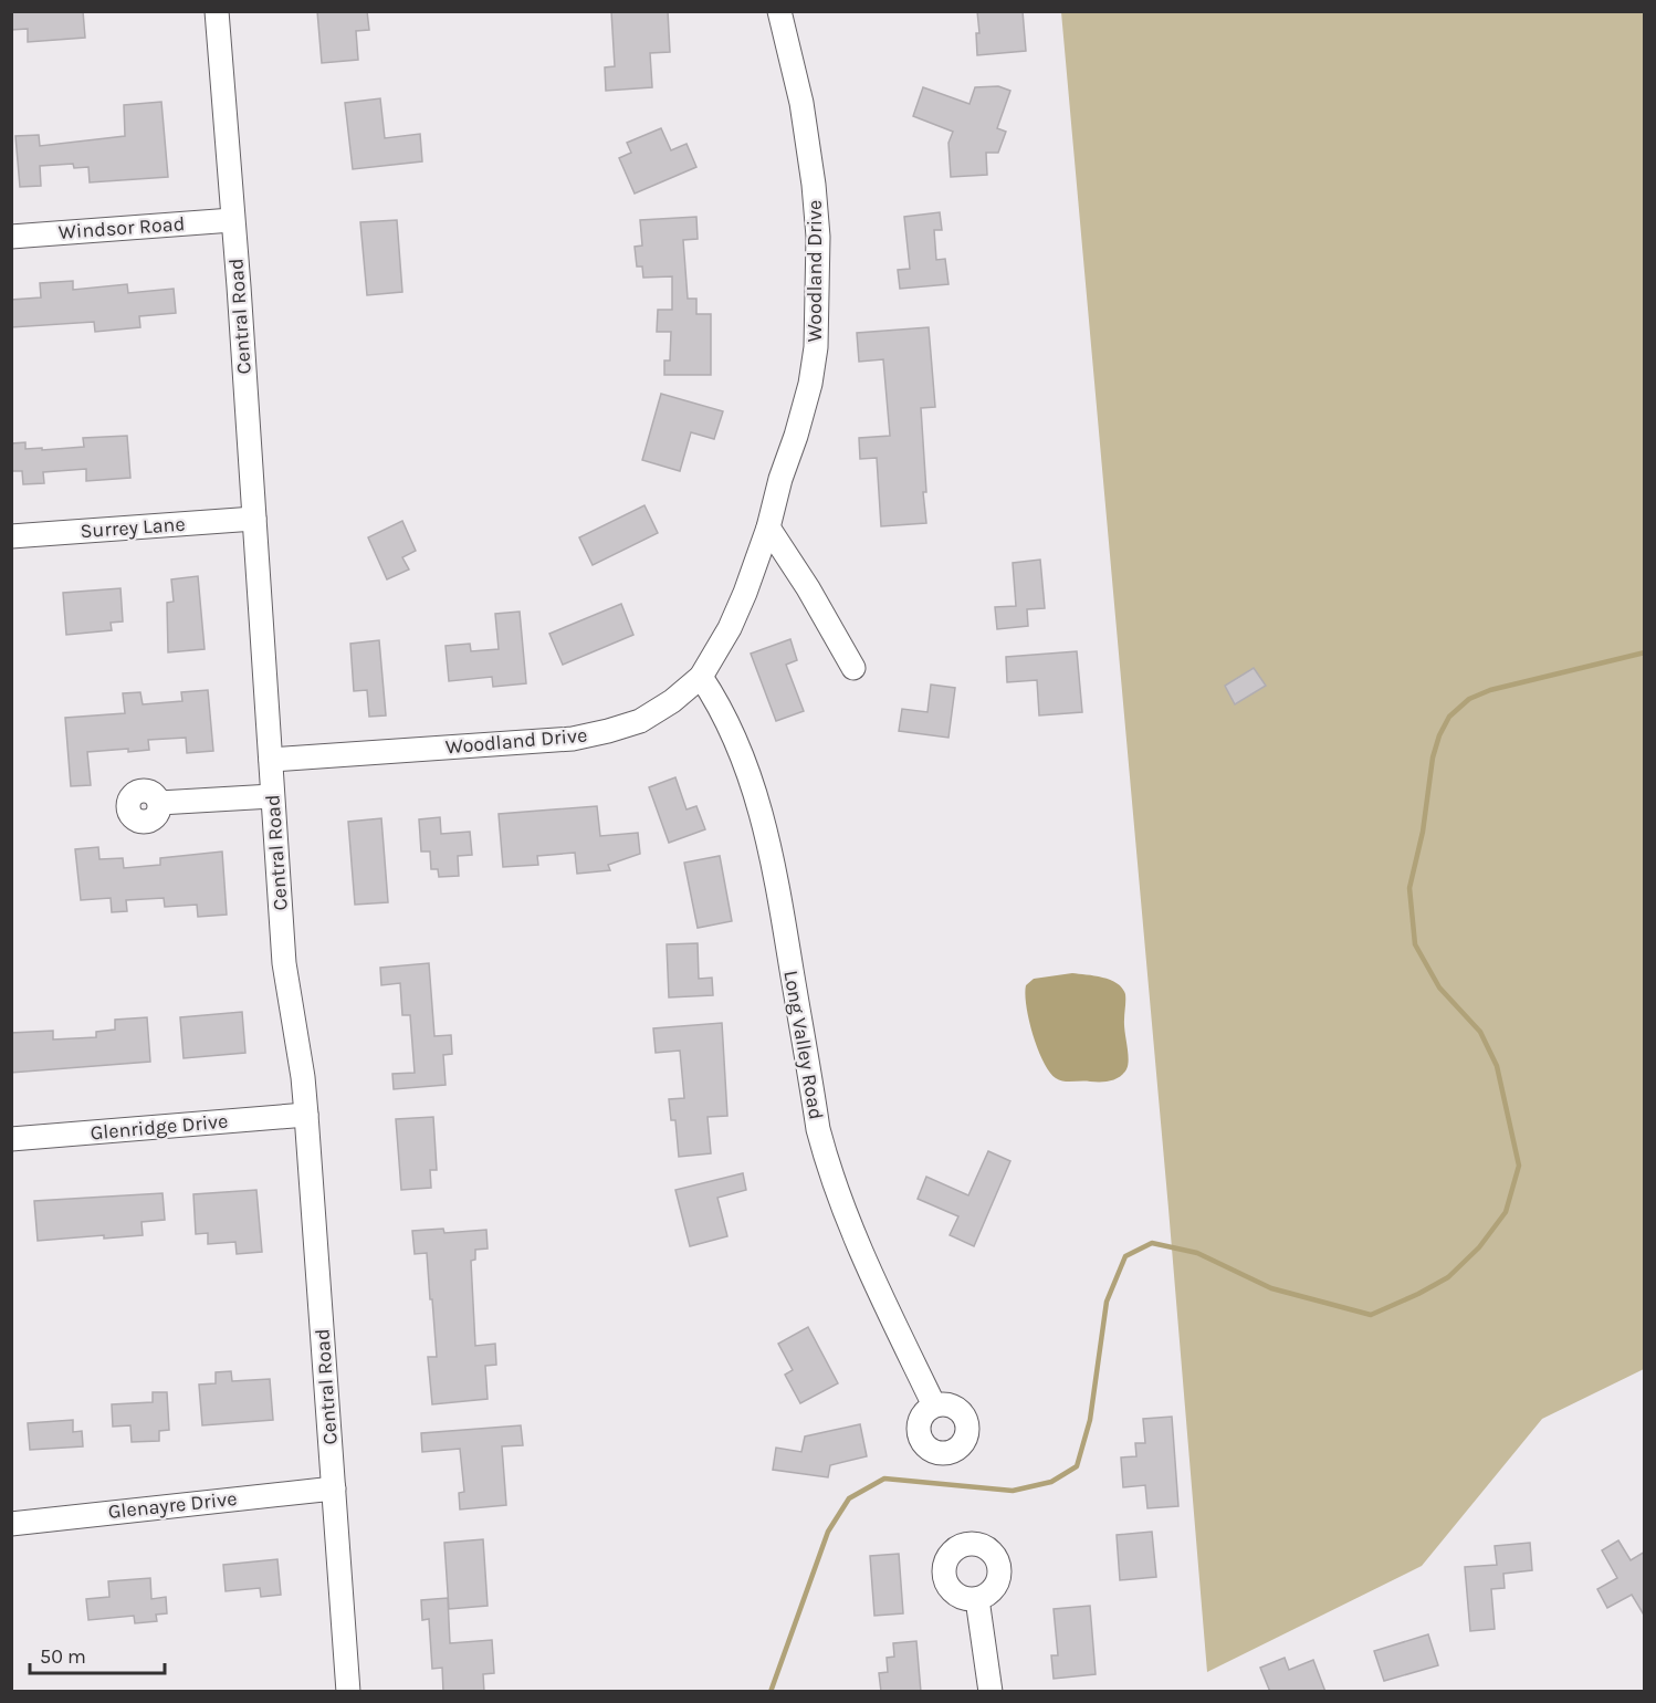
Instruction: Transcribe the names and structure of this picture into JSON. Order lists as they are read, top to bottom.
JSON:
{
  "streets": {
    "street": [
      "Windsor Road",
      "Woodland Drive",
      "Central Road",
      "Surrey Lane",
      "Long Valley Road",
      "Glenridge Drive",
      "Glenayre Drive"
    ]
  },
  "crossings": [
    ["Windsor Road", "Central Road"],
    ["Woodland Drive", "Central Road"],
    ["Woodland Drive", "Long Valley Road"],
    ["Central Road", "Surrey Lane"],
    ["Central Road", "Glenridge Drive"],
    ["Central Road", "Glenayre Drive"]
  ],
  "scale_bar": "50 m"
}
